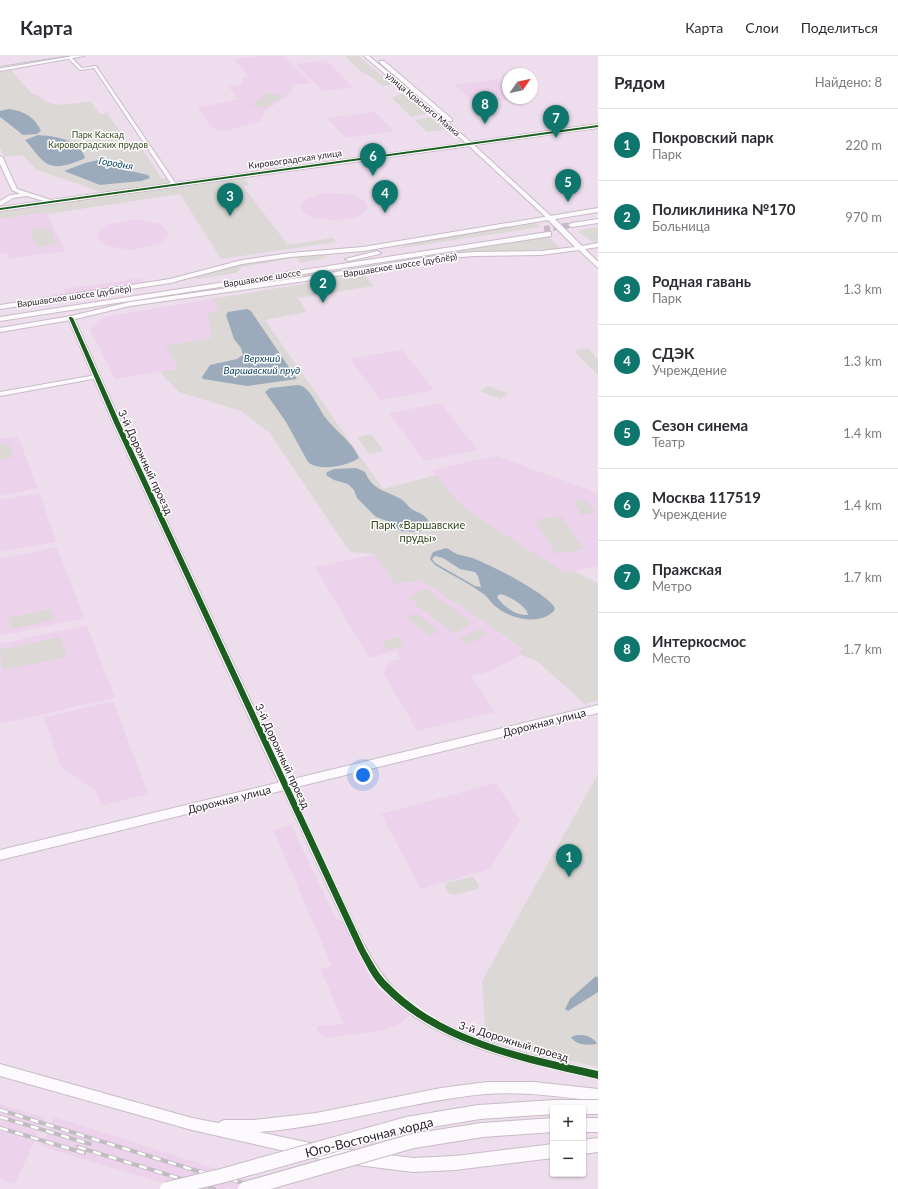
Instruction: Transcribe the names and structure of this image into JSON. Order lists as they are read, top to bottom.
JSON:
{
  "streets": {
    "main road": [
      "Варшавское шоссе (дублёр)",
      "Варшавское шоссе",
      "Дорожная улица",
      "Юго-Восточная хорда"
    ],
    "street": ["улица Красного Маяка", "Кировоградская улица", "3-й Дорожный проезд"]
  },
  "crossings": [
    ["улица Красного Маяка", "Кировоградская улица"],
    ["улица Красного Маяка", "Варшавское шоссе (дублёр)"],
    ["Варшавское шоссе (дублёр)", "3-й Дорожный проезд"],
    ["3-й Дорожный проезд", "Дорожная улица"]
  ],
  "water": ["Городня", "Верхний Варшавский пруд"],
  "parks": ["Парк Каскад Кировоградских прудов", "Парк «Варшавские пруды»"],
  "north": "top right",
  "page": {
    "header": "Карта",
    "nav": ["Карта", "Слои", "Поделиться"],
    "heading": ["Рядом", "Найдено: 8"],
    "pins": [
      "8",
      "7",
      "6",
      "5",
      "4",
      "3",
      "2",
      "1"
    ],
    "list": [
      {
        "mark": "1",
        "name": "Покровский парк",
        "note": "Парк",
        "value": "220 m"
      },
      {
        "mark": "2",
        "name": "Поликлиника №170",
        "note": "Больница",
        "value": "970 m"
      },
      {
        "mark": "3",
        "name": "Родная гавань",
        "note": "Парк",
        "value": "1.3 km"
      },
      {
        "mark": "4",
        "name": "СДЭК",
        "note": "Учреждение",
        "value": "1.3 km"
      },
      {
        "mark": "5",
        "name": "Сезон синема",
        "note": "Театр",
        "value": "1.4 km"
      },
      {
        "mark": "6",
        "name": "Москва 117519",
        "note": "Учреждение",
        "value": "1.4 km"
      },
      {
        "mark": "7",
        "name": "Пражская",
        "note": "Метро",
        "value": "1.7 km"
      },
      {
        "mark": "8",
        "name": "Интеркосмос",
        "note": "Место",
        "value": "1.7 km"
      }
    ],
    "map_buttons": ["+", "−"]
  }
}
